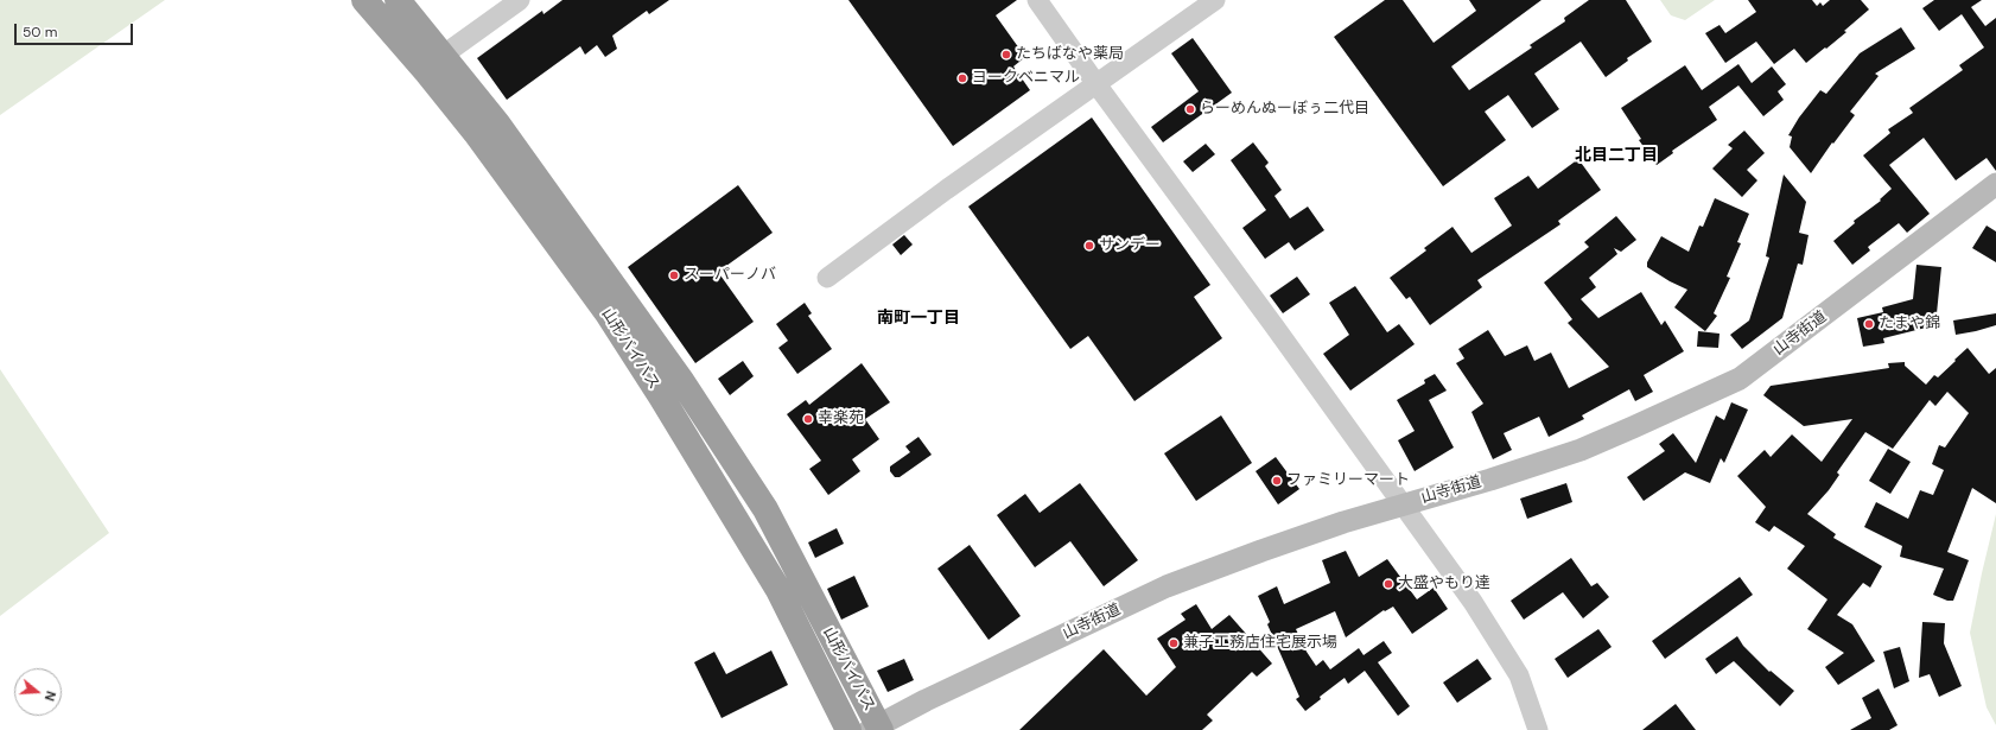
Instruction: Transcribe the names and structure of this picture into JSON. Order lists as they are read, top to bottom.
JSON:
{
  "streets": {
    "highway": ["山形バイパス"],
    "main road": ["山寺街道"]
  },
  "crossings": [
    ["山寺街道", "山形バイパス"]
  ],
  "districts": ["北目二丁目", "南町一丁目"],
  "places": [
    "たちばなや薬局",
    "ヨークベニマル",
    "らーめんぬーぼぅ二代目",
    "サンデー",
    "スーパーノバ",
    "たまや錦",
    "幸楽苑",
    "ファミリーマート",
    "大盛やもり達",
    "兼子工務店住宅展示場"
  ],
  "scale_bar": "50 m",
  "north": "right"
}
